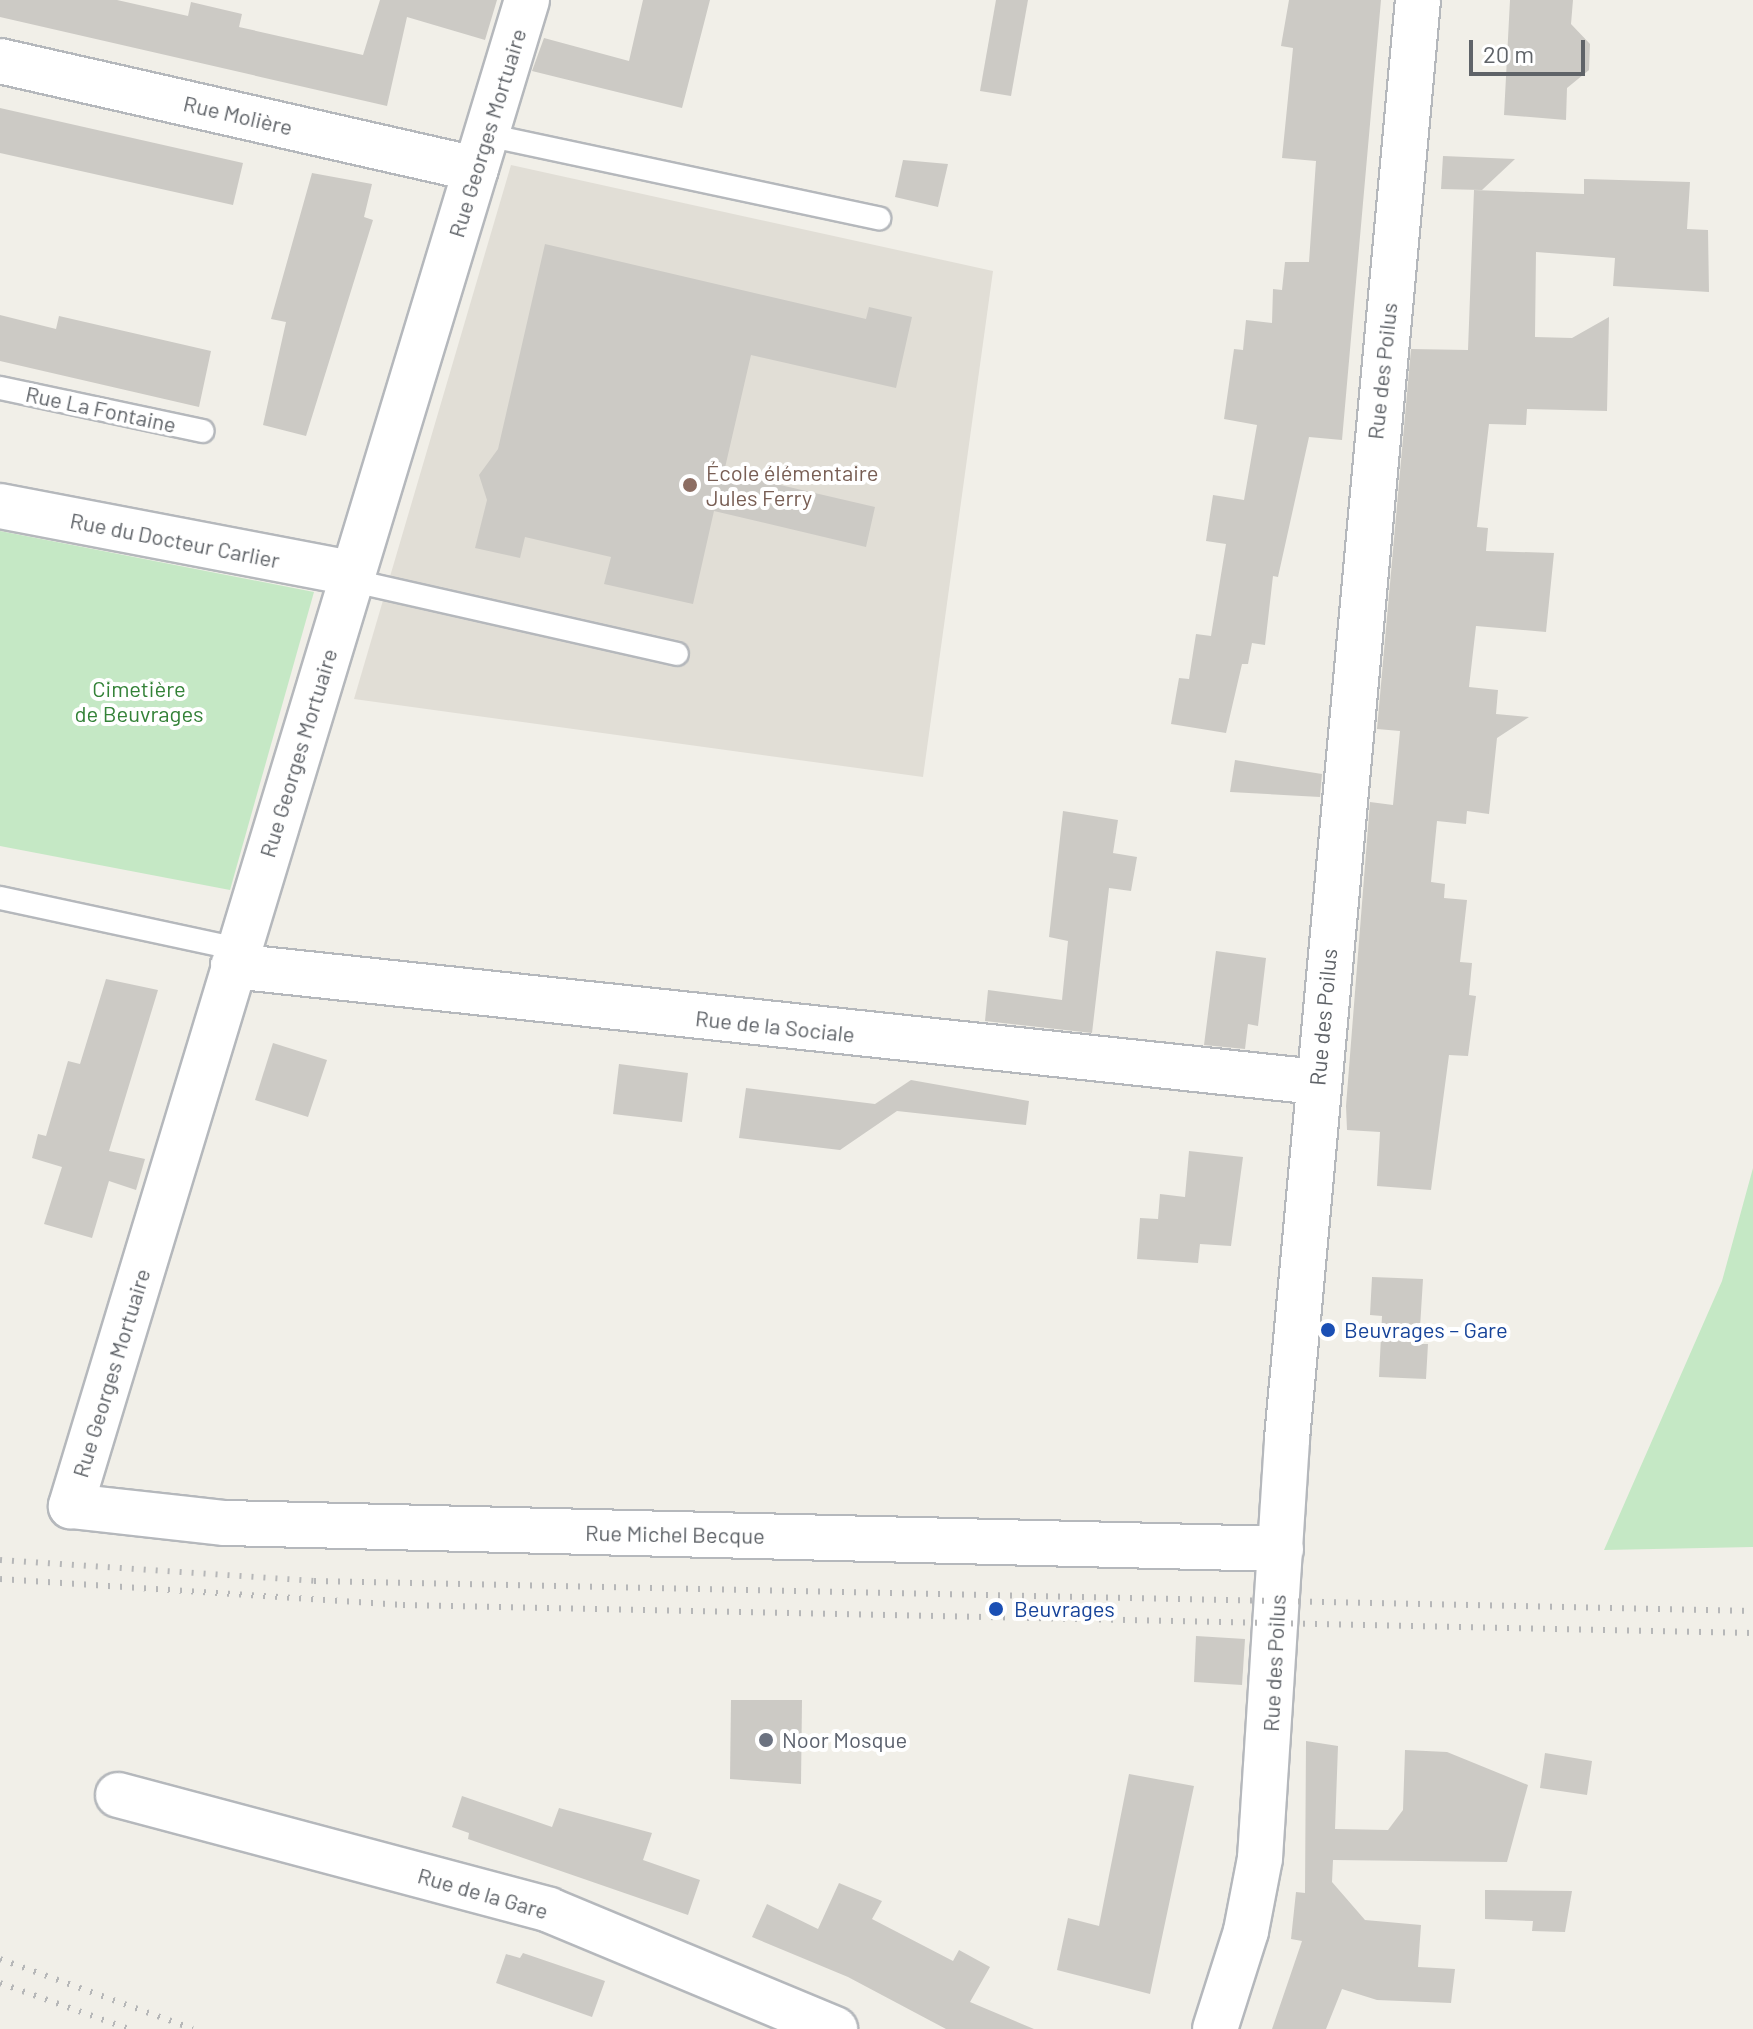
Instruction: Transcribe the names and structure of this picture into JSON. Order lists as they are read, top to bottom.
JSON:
{
  "streets": {
    "street": [
      "Rue Molière",
      "Rue Georges Mortuaire",
      "Rue des Poilus",
      "Rue du Docteur Carlier",
      "Rue de la Sociale",
      "Rue Michel Becque",
      "Rue de la Gare"
    ],
    "lane": ["Rue La Fontaine"]
  },
  "crossings": [
    ["Rue Molière", "Rue Georges Mortuaire"],
    ["Rue Georges Mortuaire", "Rue du Docteur Carlier"],
    ["Rue Georges Mortuaire", "Rue de la Sociale"],
    ["Rue Georges Mortuaire", "Rue Michel Becque"],
    ["Rue des Poilus", "Rue de la Sociale"],
    ["Rue des Poilus", "Rue Michel Becque"]
  ],
  "parks": ["Cimetière de Beuvrages"],
  "places": [
    "École élémentaire Jules Ferry",
    "Beuvrages – Gare",
    "Beuvrages",
    "Noor Mosque"
  ],
  "scale_bar": "20 m"
}
